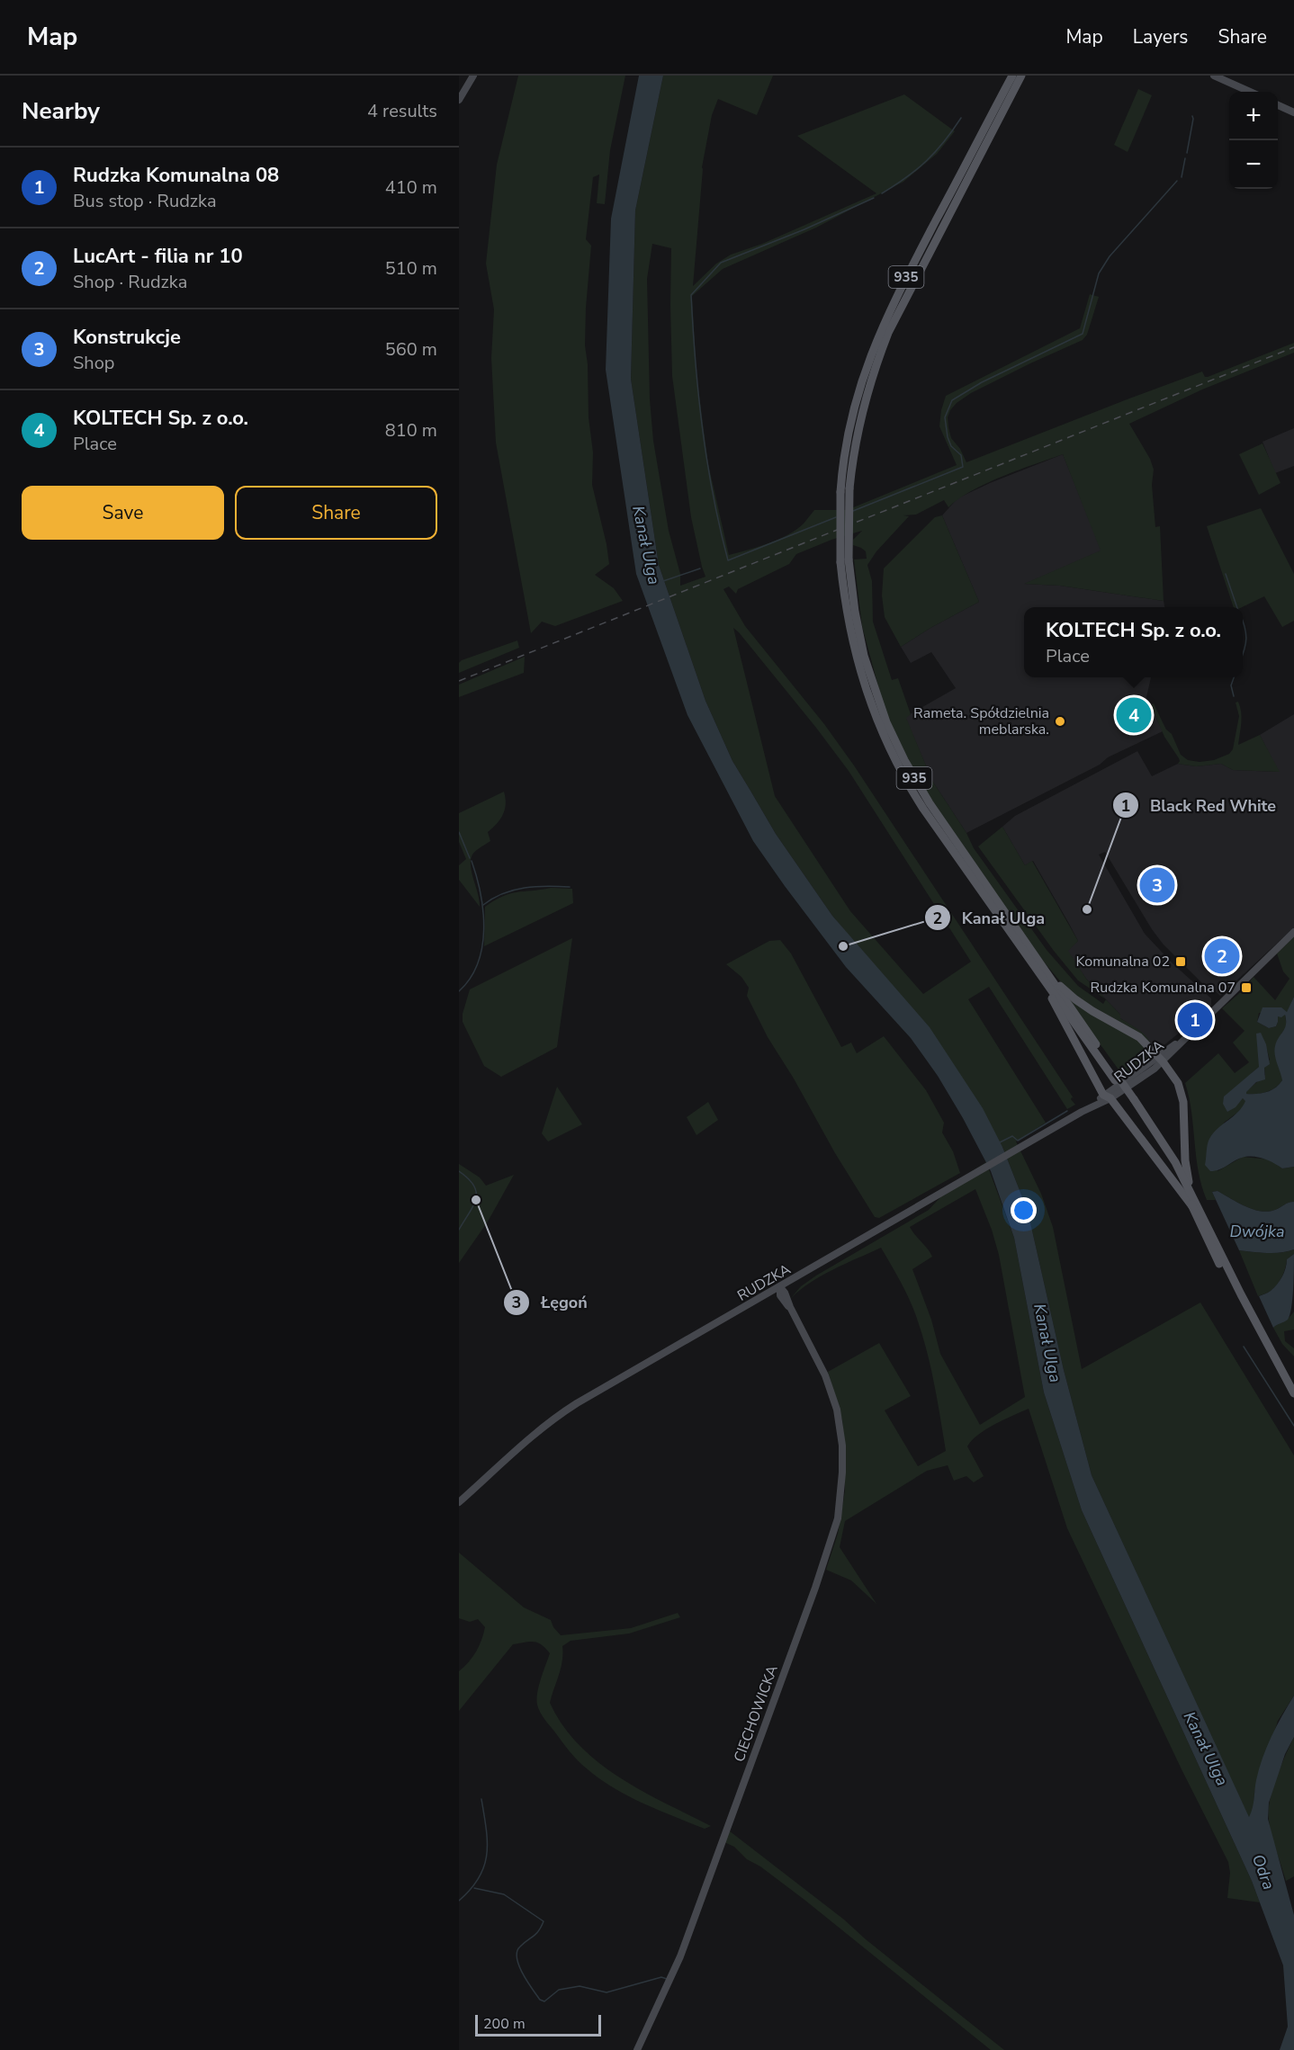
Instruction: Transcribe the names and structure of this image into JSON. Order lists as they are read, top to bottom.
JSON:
{
  "streets": {
    "main road": ["935", "RUDZKA", "CIECHOWICKA"]
  },
  "water": ["Kanał Ulga", "Dwójka", "Odra"],
  "places": {
    "other": [
      "Rameta. Spółdzielnia meblarska.",
      "Black Red White",
      "Kanał Ulga",
      "Łęgoń"
    ],
    "transit": ["Komunalna 02", "Rudzka Komunalna 07"]
  },
  "scale_bar": "200 m",
  "page": {
    "header": "Map",
    "nav": ["Map", "Layers", "Share"],
    "heading": ["Nearby", "4 results"],
    "map_buttons": ["+", "−"],
    "list": [
      {
        "mark": "1",
        "name": "Rudzka Komunalna 08",
        "note": "Bus stop · Rudzka",
        "value": "410 m"
      },
      {
        "mark": "2",
        "name": "LucArt - filia nr 10",
        "note": "Shop · Rudzka",
        "value": "510 m"
      },
      {
        "mark": "3",
        "name": "Konstrukcje",
        "note": "Shop",
        "value": "560 m"
      },
      {
        "mark": "4",
        "name": "KOLTECH Sp. z o.o.",
        "note": "Place",
        "value": "810 m"
      }
    ],
    "buttons": ["Save", "Share"],
    "popup": ["KOLTECH Sp. z o.o.", "Place"],
    "pins": [
      "4",
      "3",
      "2",
      "1"
    ],
    "scale": "200 m"
  }
}
